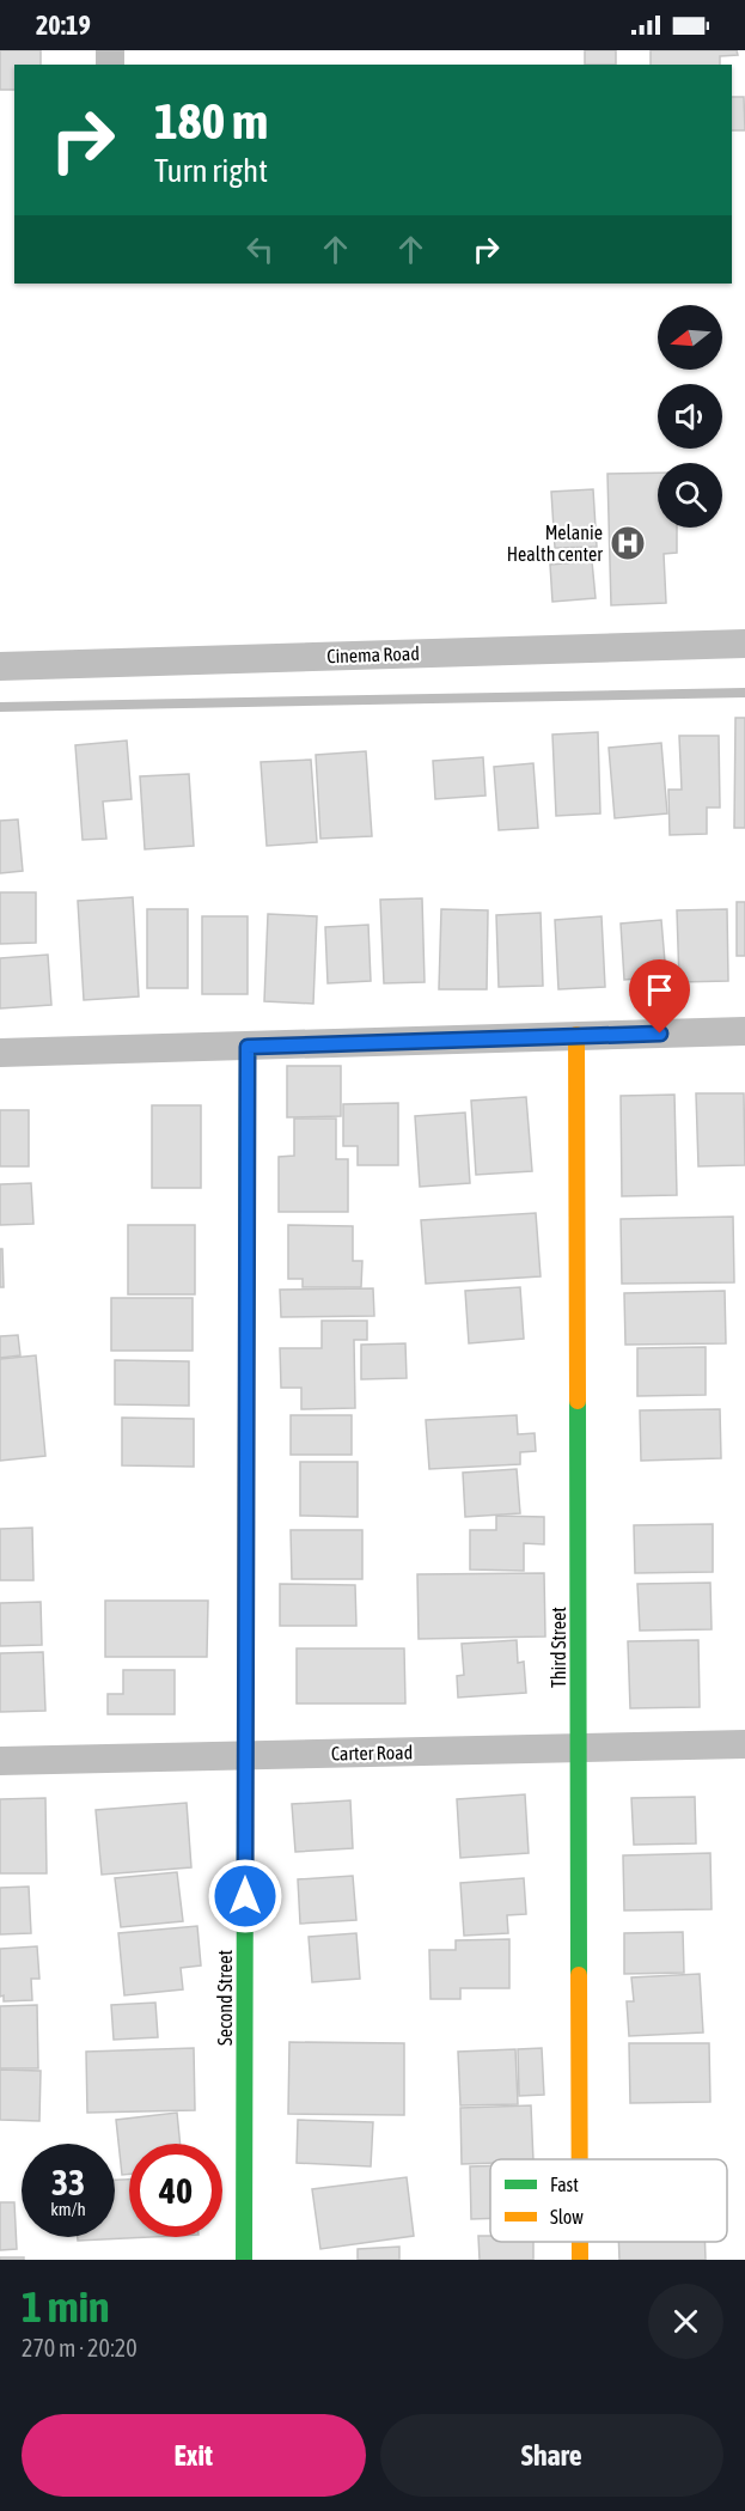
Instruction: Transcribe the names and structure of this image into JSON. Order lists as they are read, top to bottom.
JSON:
{
  "streets": {
    "street": [
      "Cinema Road",
      "Third Street",
      "Carter Road",
      "Second Street"
    ]
  },
  "crossings": [
    ["Third Street", "Carter Road"],
    ["Carter Road", "Second Street"]
  ],
  "places": {
    "hospital": ["Melanie Health center"]
  },
  "legend": ["Fast", "Slow"],
  "north": "left",
  "page": {
    "status": "20:19",
    "turn": ["180 m", "Turn right"],
    "speed": "33 km/h",
    "limit": "40",
    "heading": ["1 min", "270 m · 20:20"],
    "buttons": ["Exit", "Share"]
  }
}
